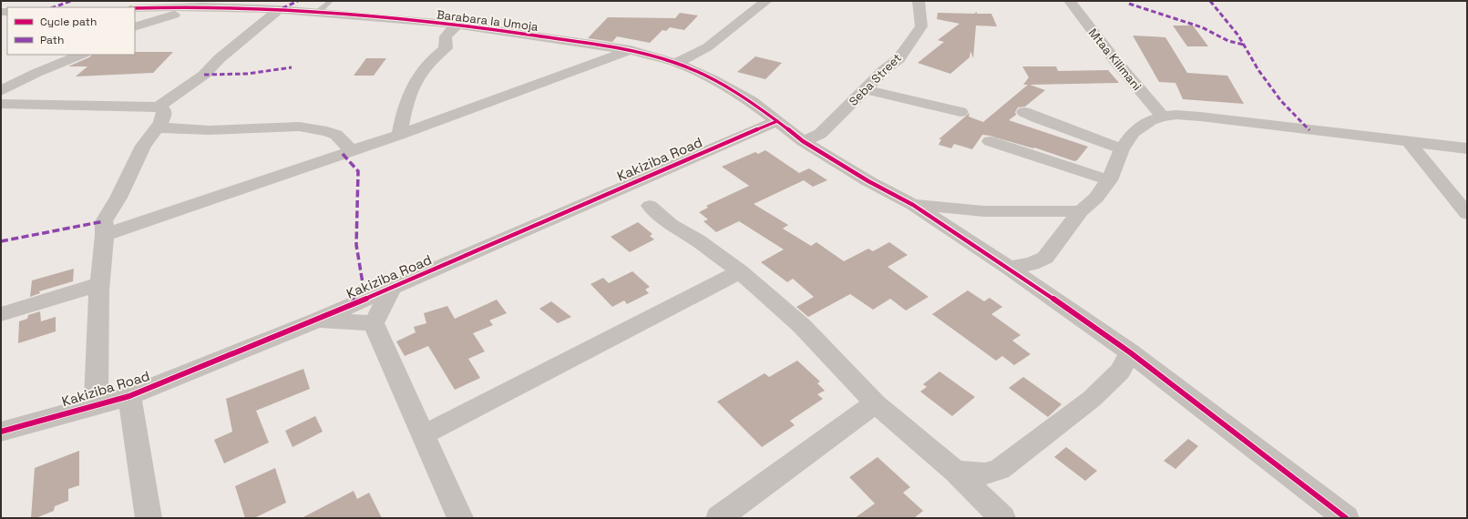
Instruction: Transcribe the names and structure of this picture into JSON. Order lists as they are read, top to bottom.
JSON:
{
  "streets": {
    "street": [
      "Barabara la Umoja",
      "Mtaa Kilimani",
      "Seba Street",
      "Kakiziba Road"
    ]
  },
  "crossings": [
    ["Barabara la Umoja", "Seba Street"],
    ["Barabara la Umoja", "Kakiziba Road"]
  ],
  "legend": ["Cycle path", "Path"]
}
